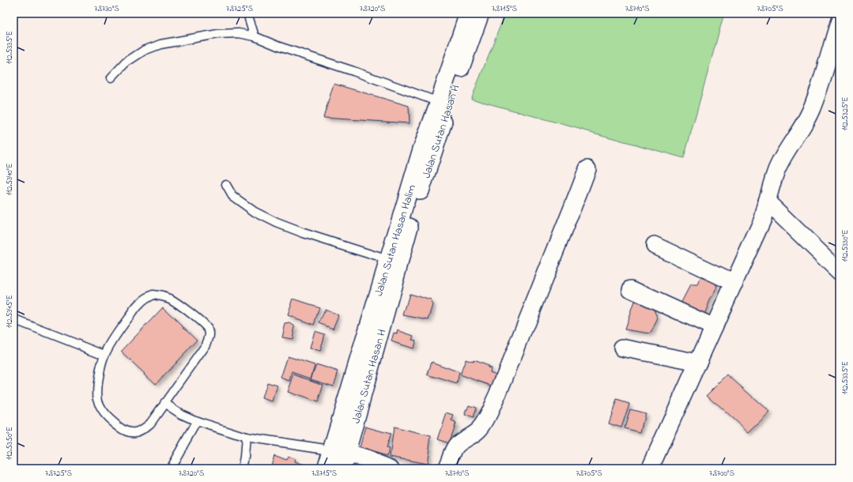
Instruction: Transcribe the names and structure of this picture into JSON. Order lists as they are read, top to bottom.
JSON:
{
  "streets": {
    "street": ["Jalan Sutan Hasan H", "Jalan Sutan Hasan Halim"]
  },
  "coordinates": [
    "7.8730°S",
    "7.8725°S",
    "7.8720°S",
    "7.8715°S",
    "7.8710°S",
    "7.8705°S",
    "112.5335°E",
    "112.5325°E",
    "112.5340°E",
    "112.5330°E",
    "112.5345°E",
    "112.5350°E",
    "7.8700°S"
  ]
}
